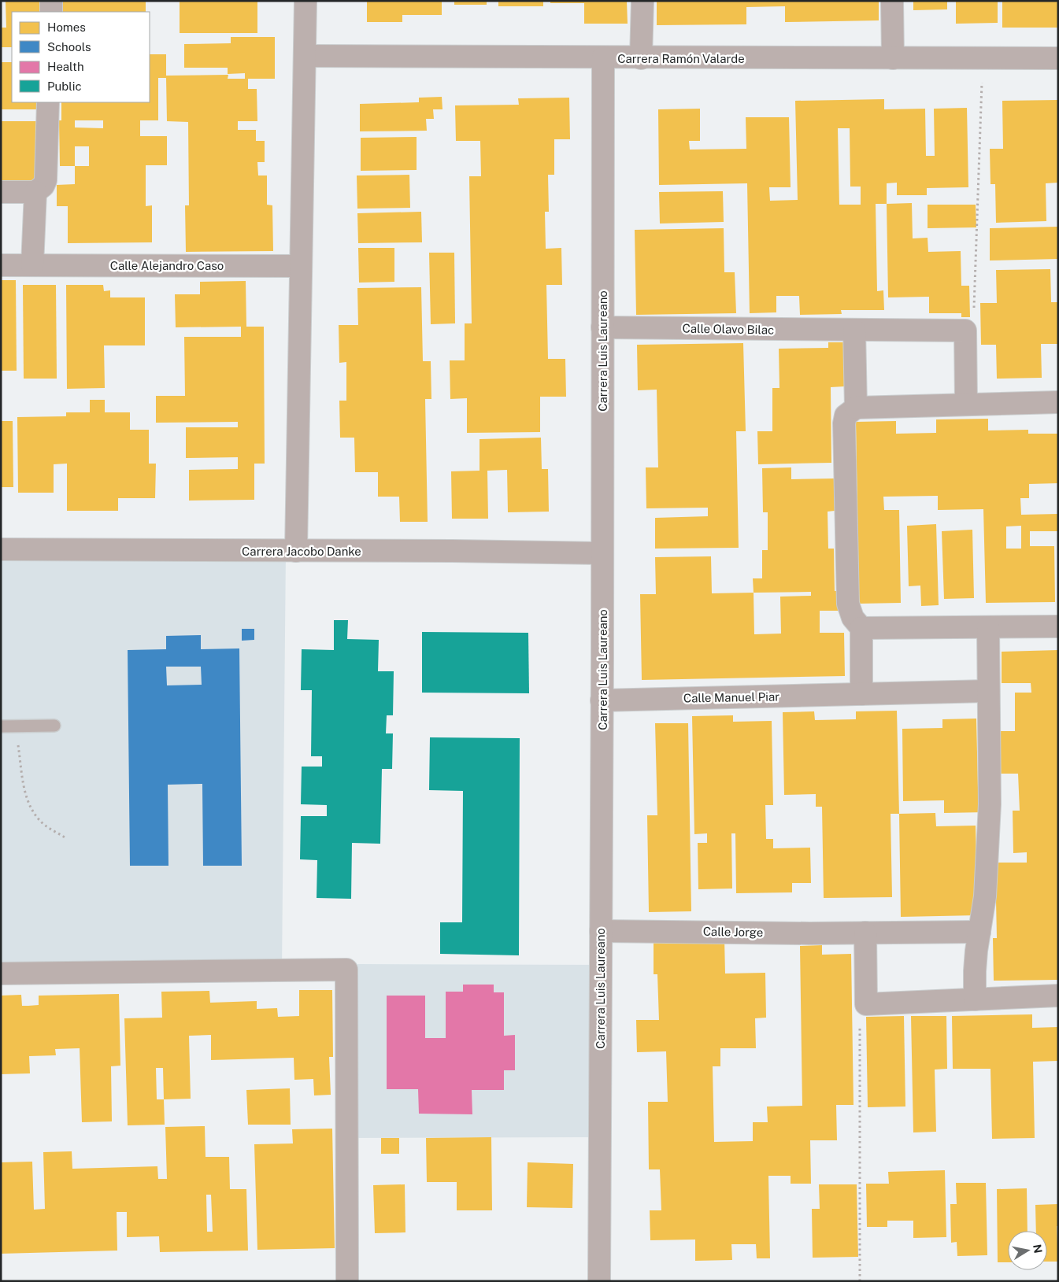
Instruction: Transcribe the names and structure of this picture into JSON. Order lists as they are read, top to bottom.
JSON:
{
  "streets": {
    "street": [
      "Carrera Ramón Valarde",
      "Calle Alejandro Caso",
      "Calle Olavo Bilac",
      "Carrera Luis Laureano",
      "Carrera Jacobo Danke",
      "Calle Manuel Piar",
      "Calle Jorge"
    ]
  },
  "crossings": [
    ["Carrera Ramón Valarde", "Carrera Luis Laureano"],
    ["Calle Olavo Bilac", "Carrera Luis Laureano"],
    ["Carrera Luis Laureano", "Carrera Jacobo Danke"],
    ["Carrera Luis Laureano", "Calle Manuel Piar"],
    ["Carrera Luis Laureano", "Calle Jorge"]
  ],
  "legend": [
    "Homes",
    "Schools",
    "Health",
    "Public"
  ],
  "north": "right"
}
